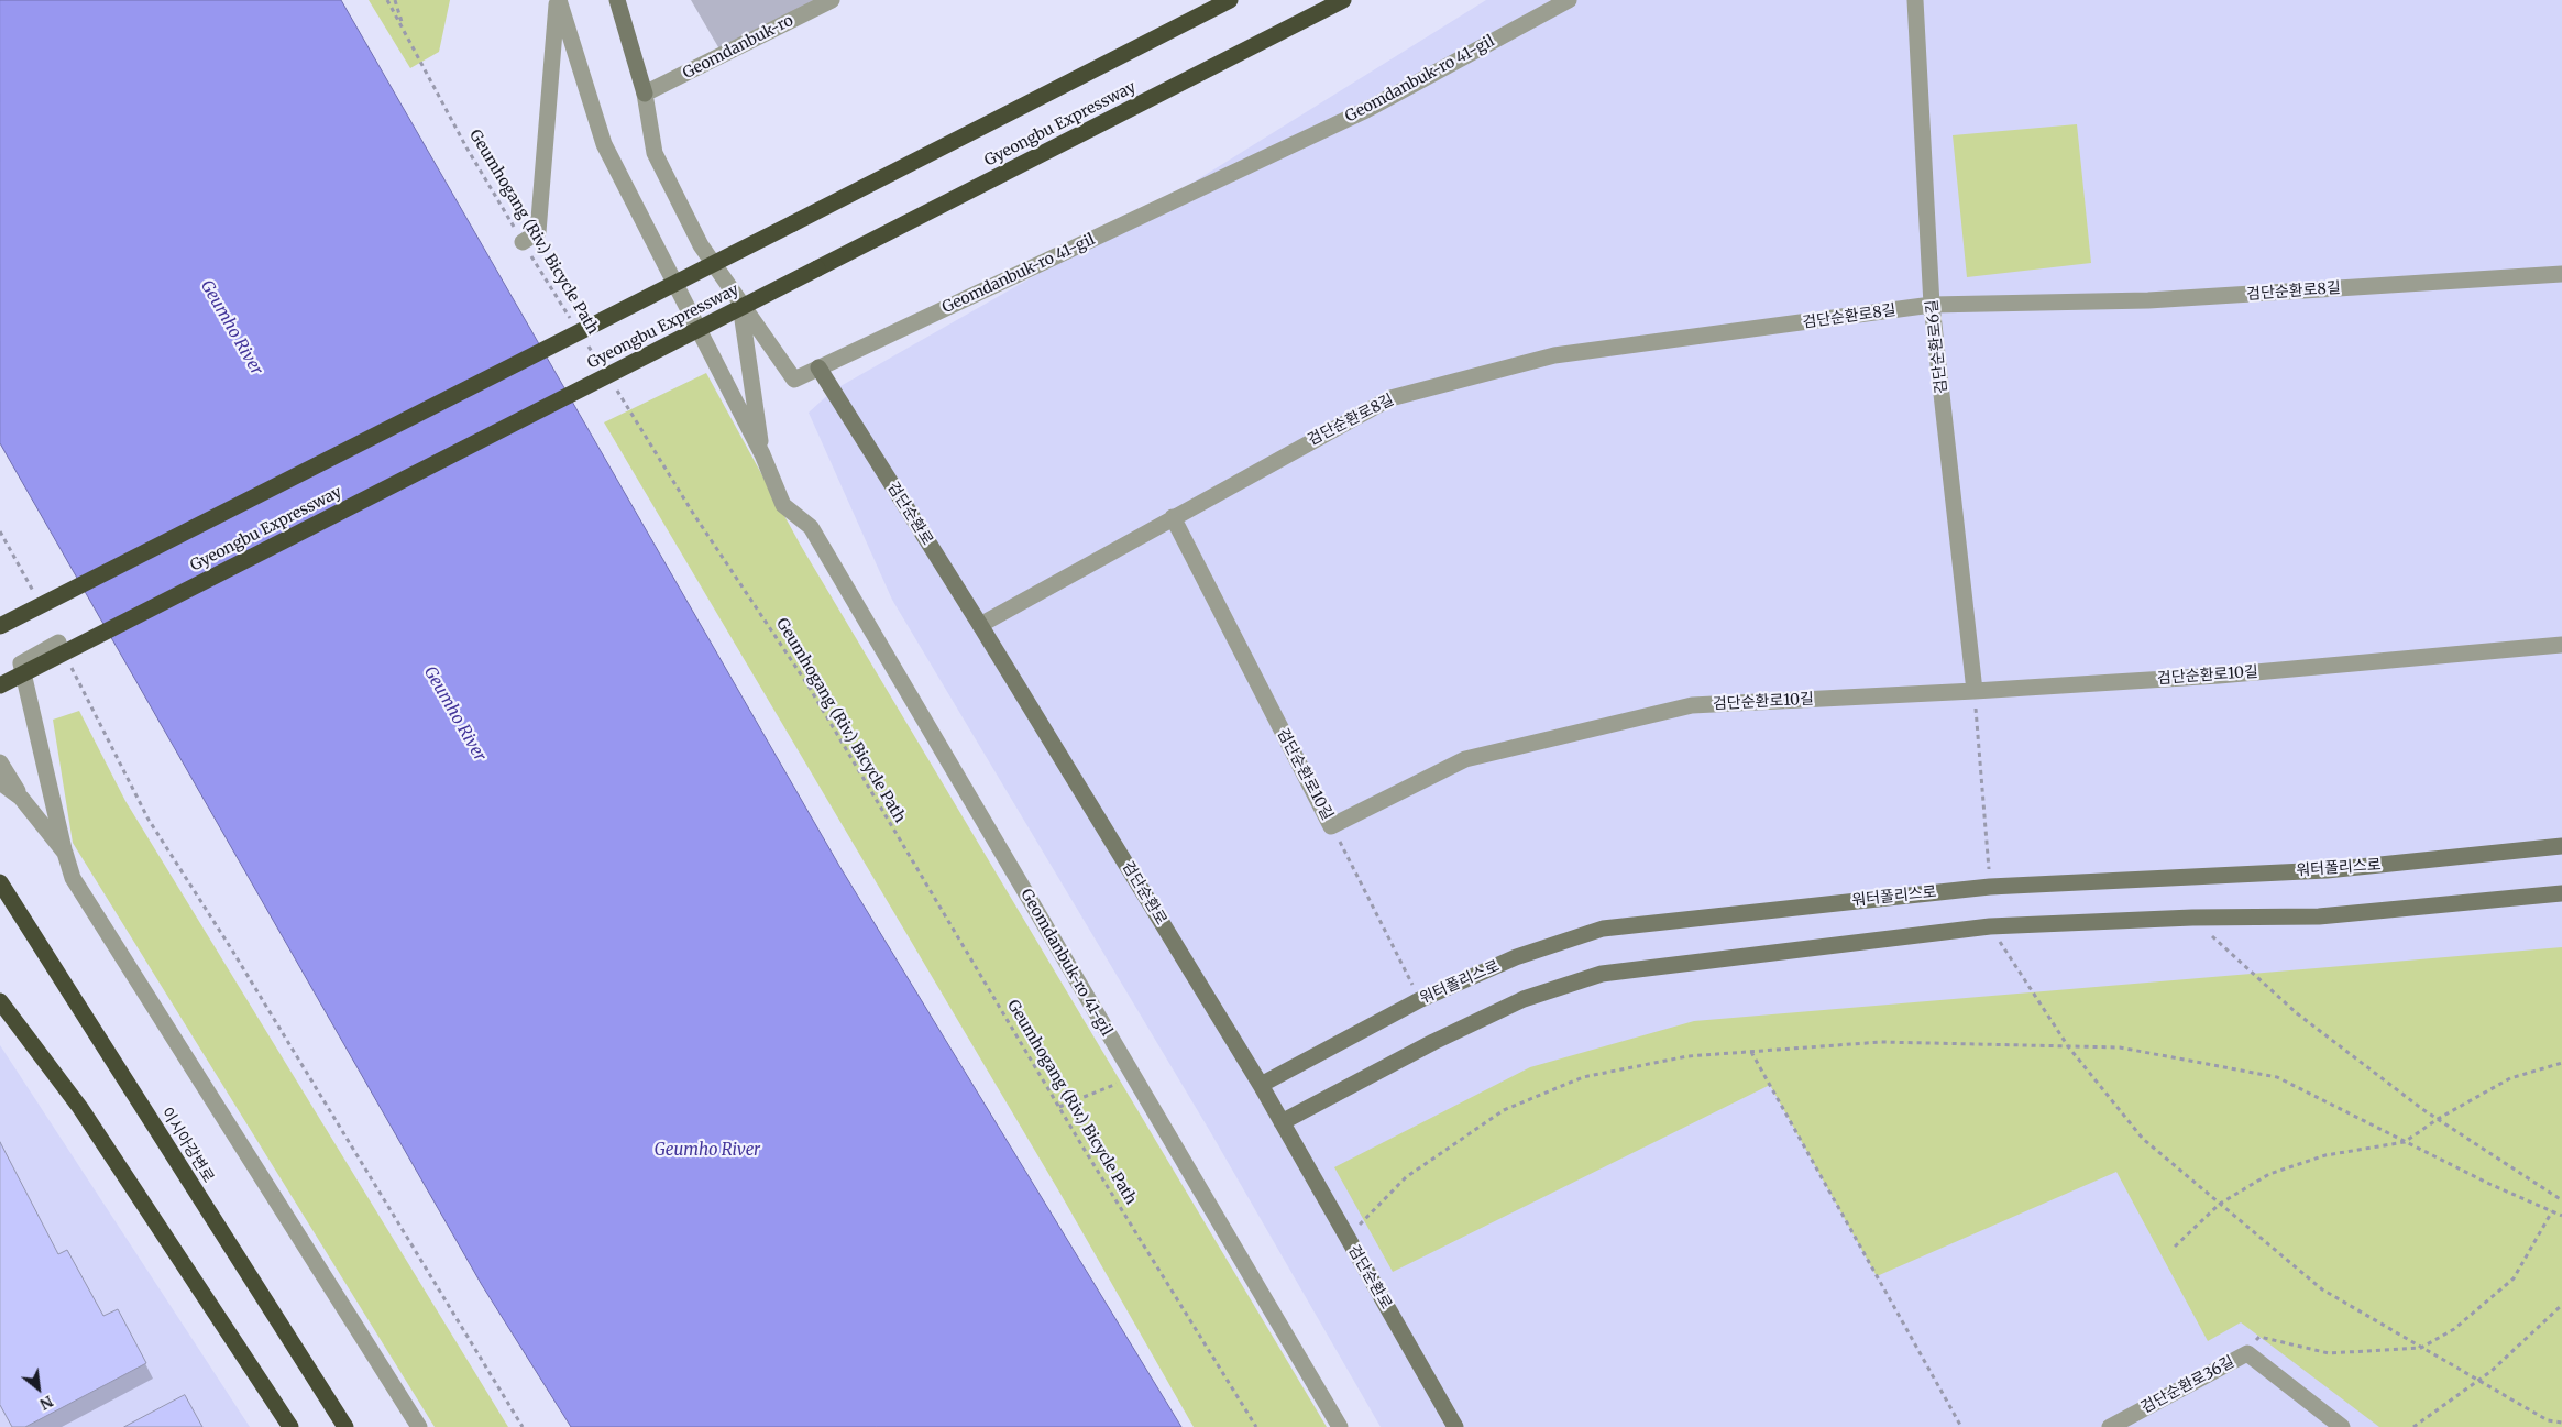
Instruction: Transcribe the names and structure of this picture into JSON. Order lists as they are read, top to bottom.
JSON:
{
  "streets": {
    "highway": ["Gyeongbu Expressway", "이시아강변로"],
    "main road": ["검단순환로", "워터폴리스로"],
    "street": [
      "Geomdanbuk-ro",
      "Geomdanbuk-ro 41-gil",
      "검단순환로8길",
      "검단순환로6길",
      "검단순환로10길",
      "검단순환로36길"
    ],
    "path": ["Geumhogang (Riv.) Bicycle Path"]
  },
  "crossings": [
    ["Geomdanbuk-ro", "Geomdanbuk-ro 41-gil"],
    ["Geomdanbuk-ro 41-gil", "검단순환로"],
    ["검단순환로8길", "검단순환로6길"],
    ["검단순환로8길", "검단순환로"],
    ["검단순환로8길", "검단순환로10길"],
    ["검단순환로6길", "검단순환로10길"],
    ["검단순환로", "워터폴리스로"]
  ],
  "water": ["Geumho River"],
  "north": "bottom right"
}
